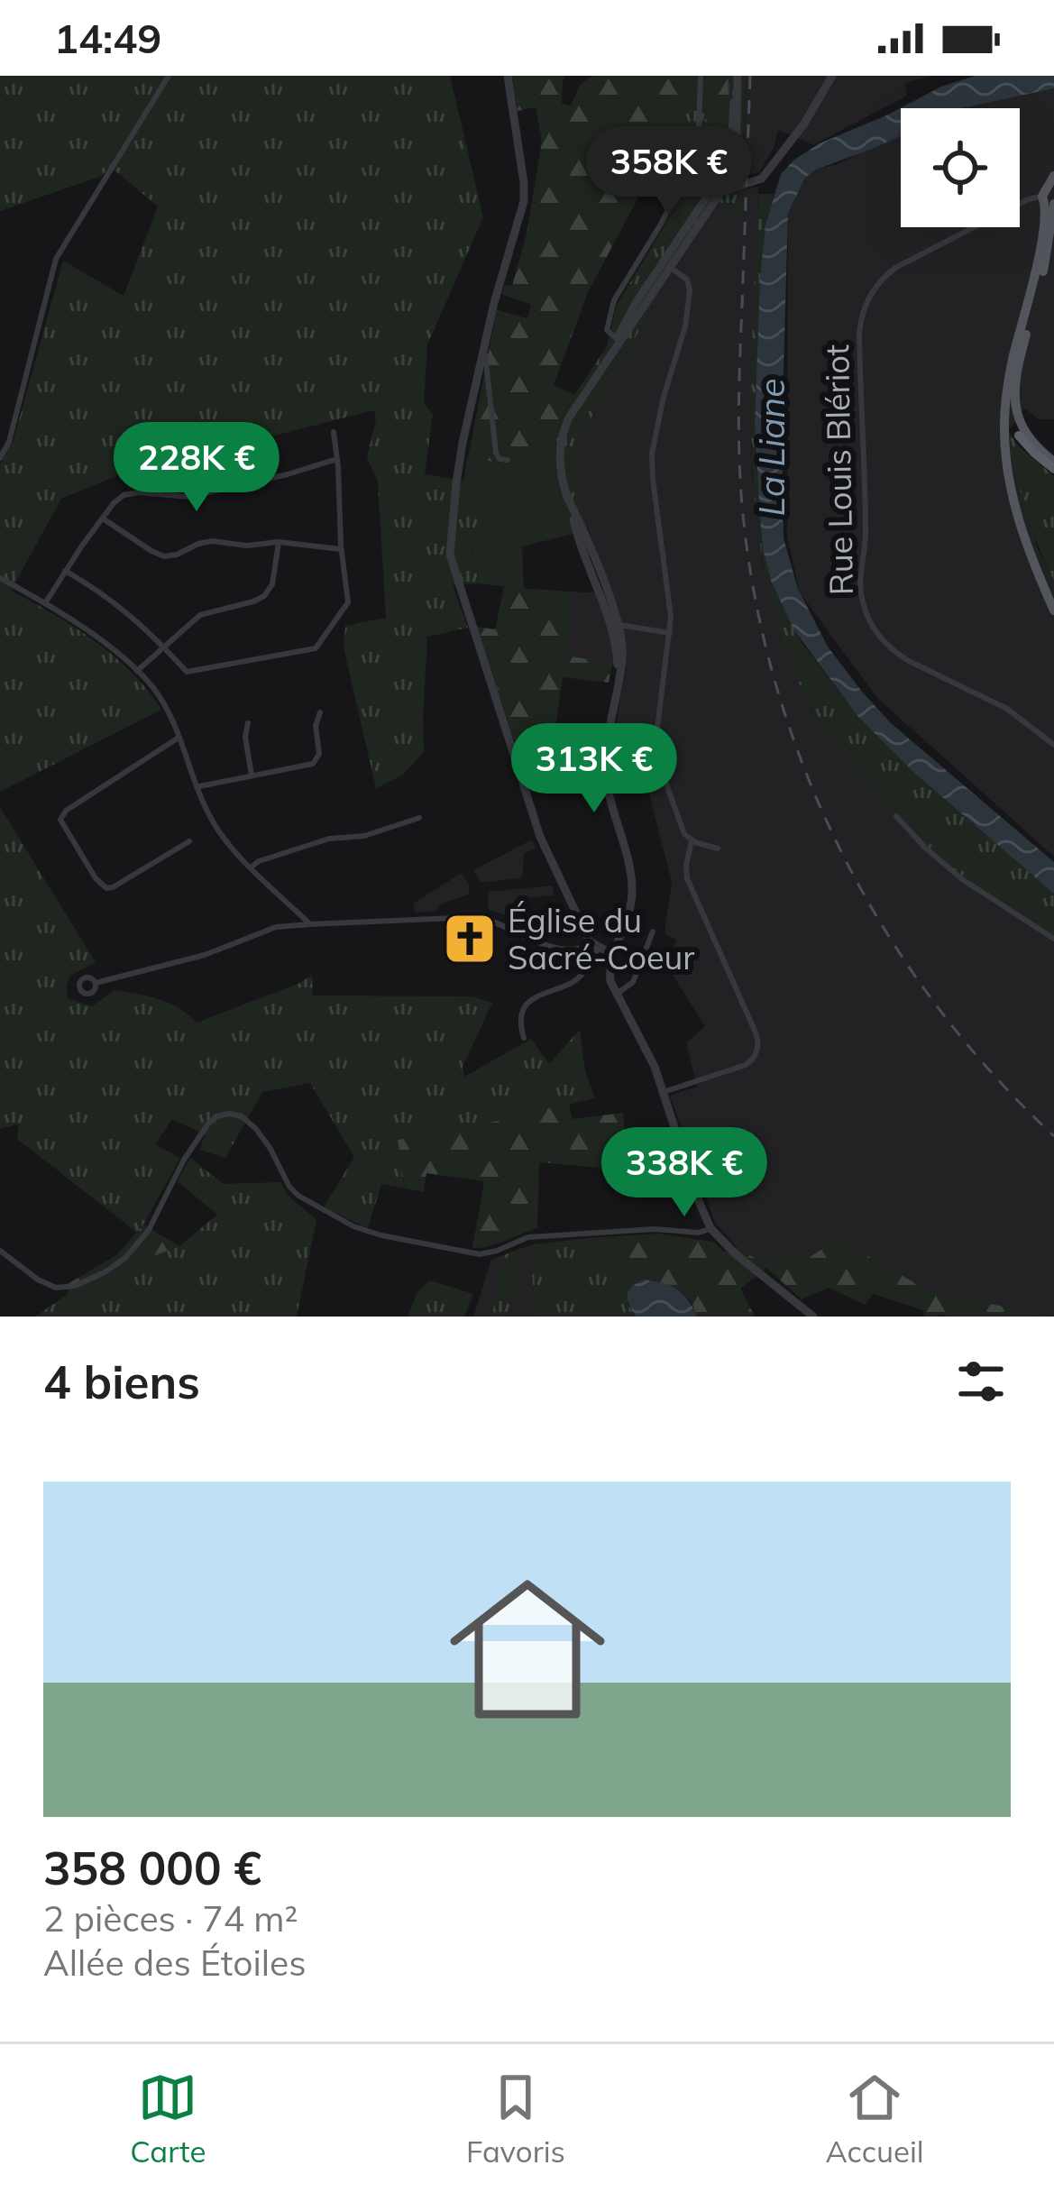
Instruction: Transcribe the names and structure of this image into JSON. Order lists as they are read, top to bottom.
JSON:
{
  "streets": {
    "street": ["Rue Louis Blériot"]
  },
  "water": ["La Liane"],
  "places": {
    "church": ["Église du Sacré-Coeur"]
  },
  "page": {
    "status": "14:49",
    "price": [
      "358K €",
      "228K €",
      "313K €",
      "338K €"
    ],
    "heading": "4 biens",
    "list": [
      {
        "name": "358 000 €",
        "note": "2 pièces · 74 m² · Allée des Étoiles"
      }
    ],
    "tabs": ["Carte", "Favoris", "Accueil"]
  }
}
